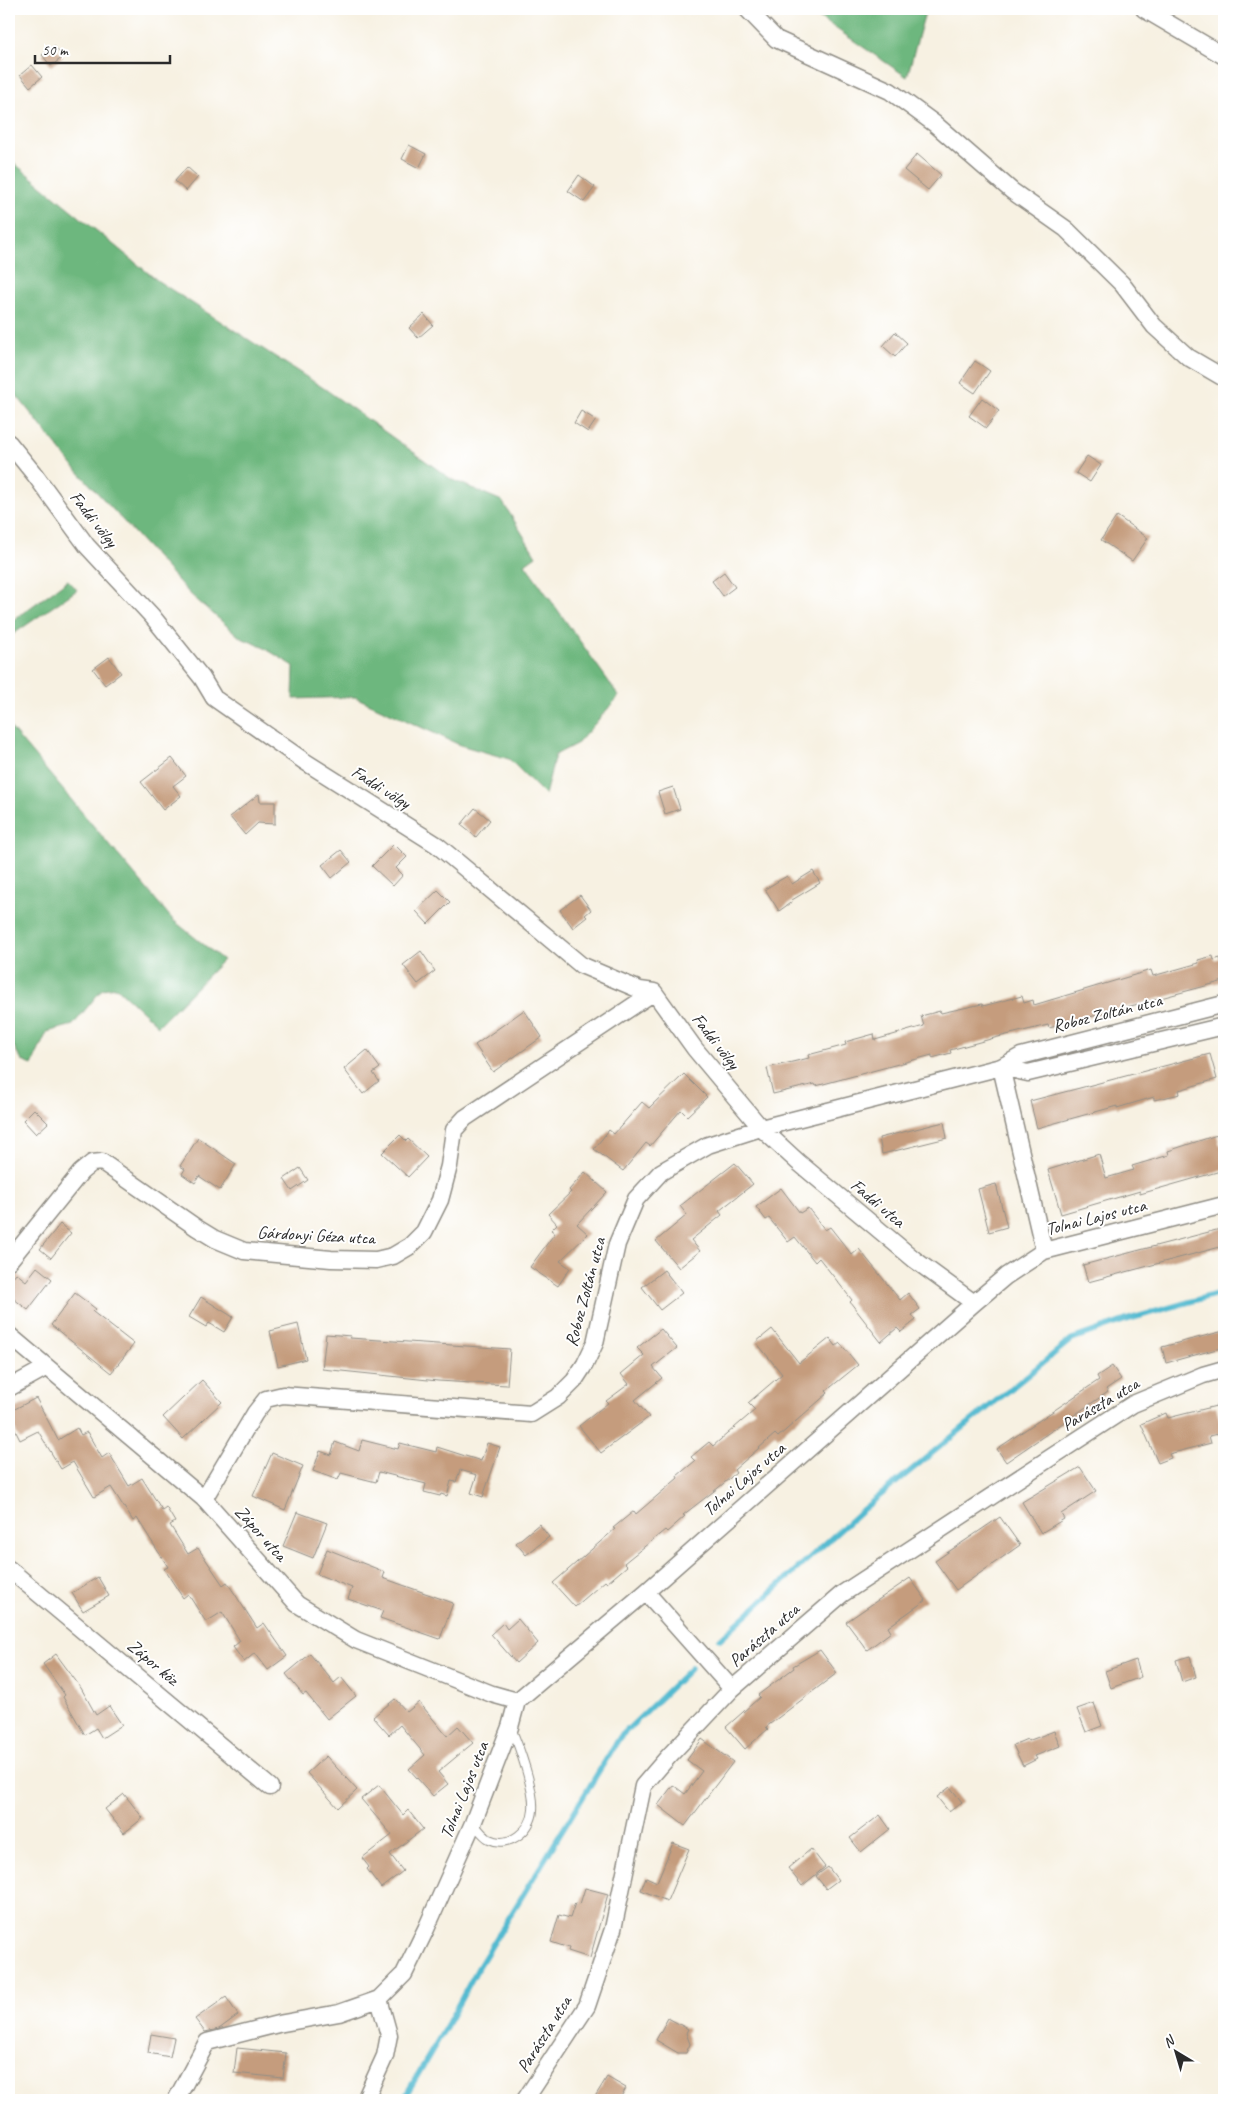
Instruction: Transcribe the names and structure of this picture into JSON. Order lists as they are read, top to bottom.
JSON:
{
  "streets": {
    "street": [
      "Faddi völgy",
      "Roboz Zoltán utca",
      "Faddi utca",
      "Tolnai Lajos utca",
      "Gárdonyi Géza utca",
      "Parászta utca",
      "Zápor utca",
      "Zápor köz"
    ]
  },
  "crossings": [
    ["Faddi völgy", "Roboz Zoltán utca"],
    ["Faddi völgy", "Faddi utca"],
    ["Faddi völgy", "Gárdonyi Géza utca"],
    ["Roboz Zoltán utca", "Faddi utca"],
    ["Roboz Zoltán utca", "Zápor utca"],
    ["Faddi utca", "Tolnai Lajos utca"],
    ["Tolnai Lajos utca", "Zápor utca"]
  ],
  "scale_bar": "50 m",
  "north": "top left"
}
